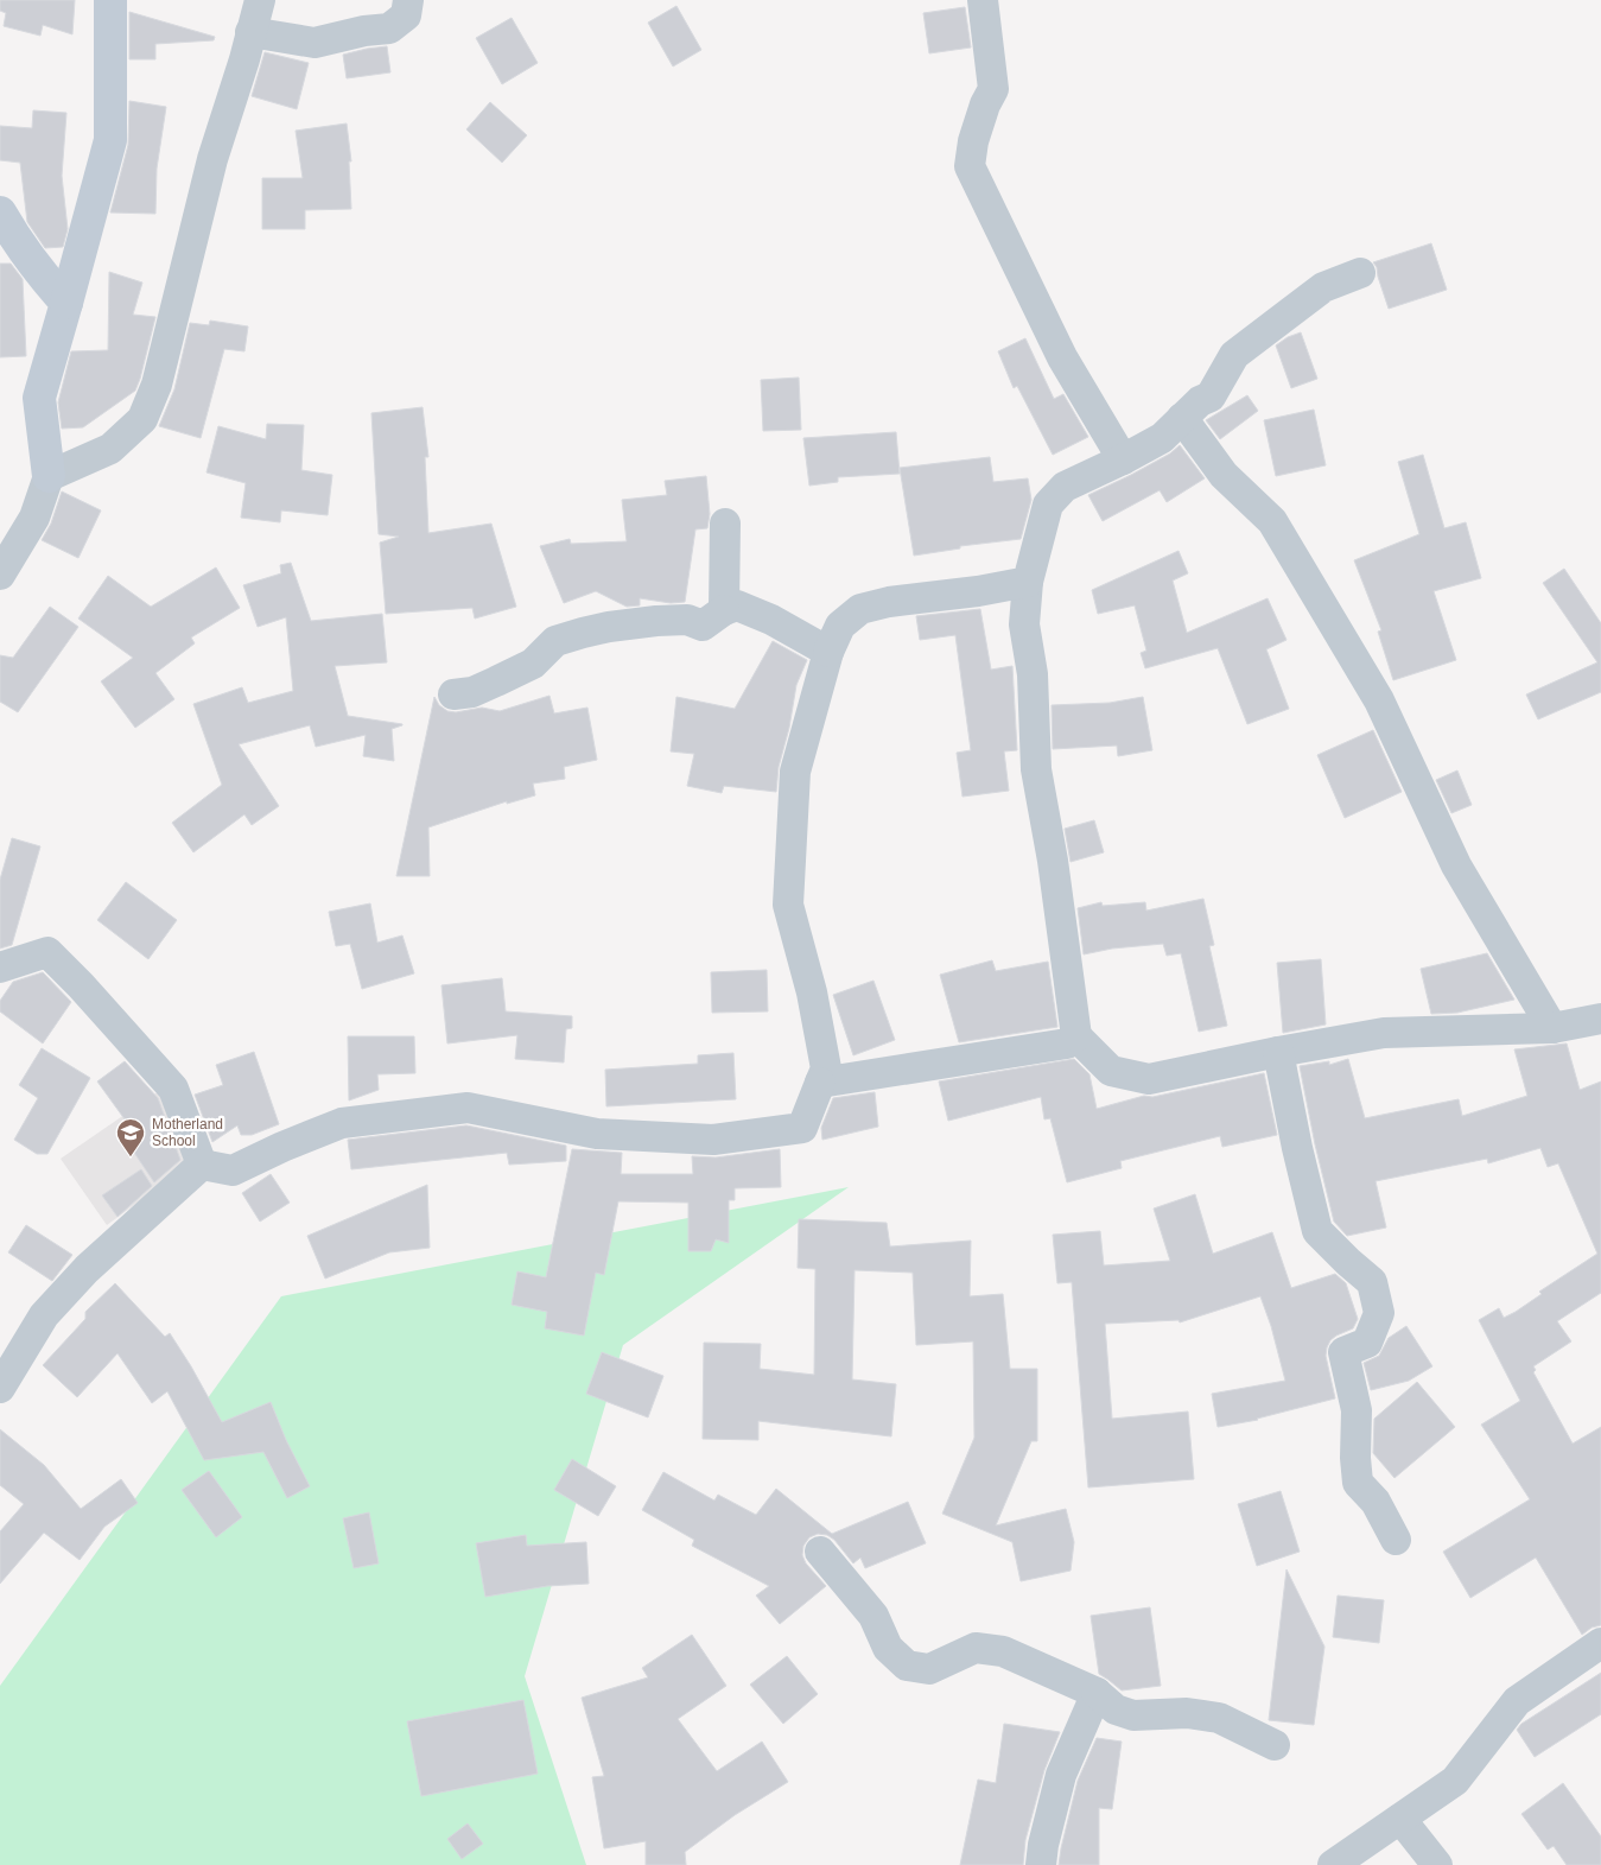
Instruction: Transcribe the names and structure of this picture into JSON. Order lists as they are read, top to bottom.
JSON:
{
  "places": {
    "school or university": ["Motherland School"]
  }
}
